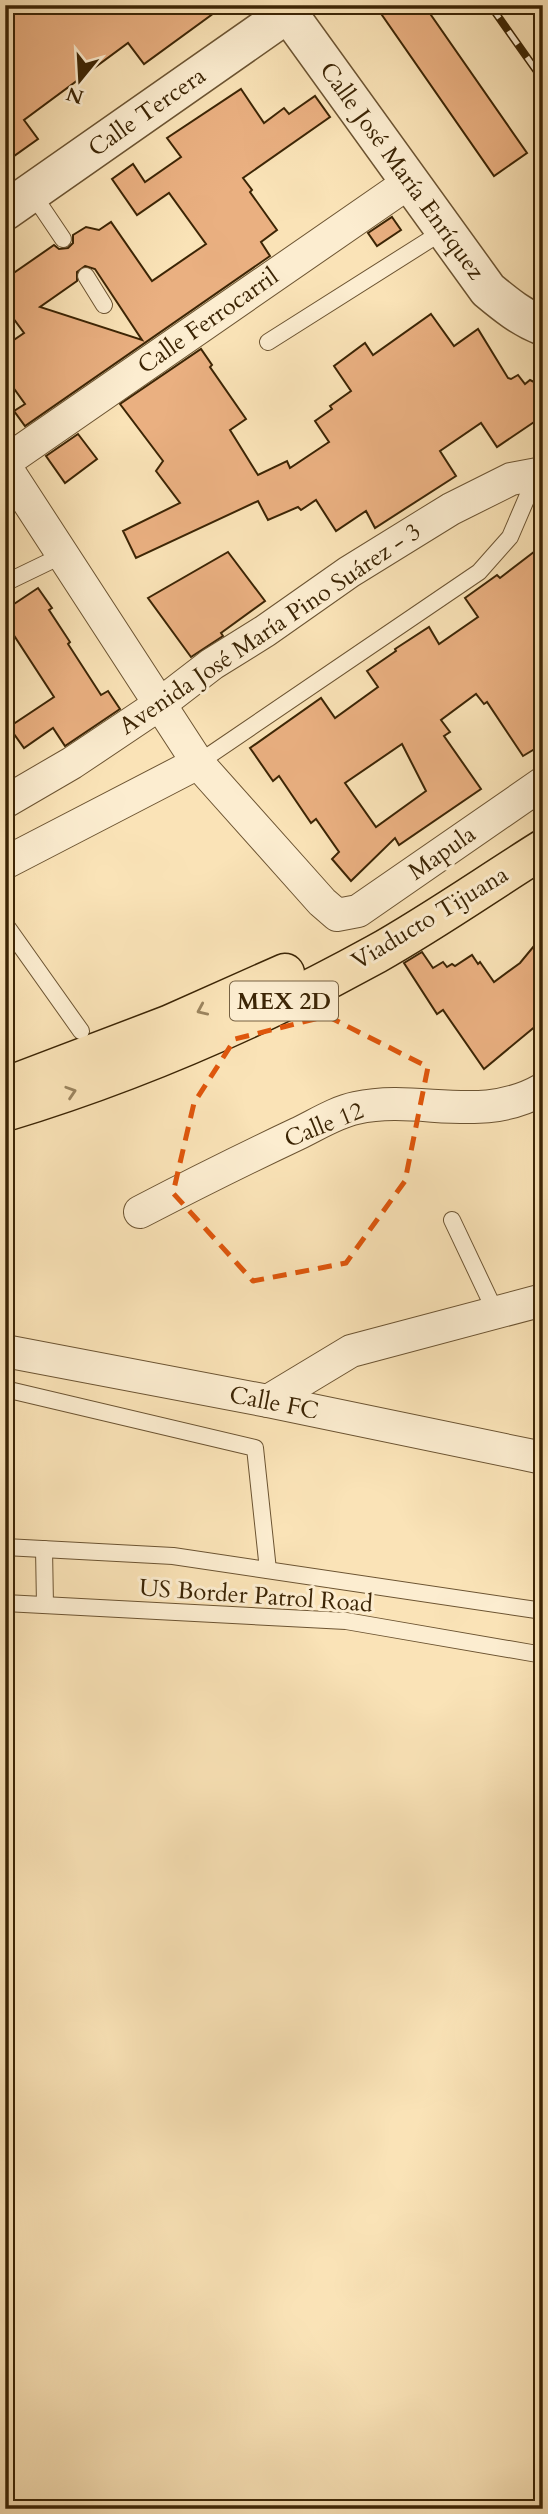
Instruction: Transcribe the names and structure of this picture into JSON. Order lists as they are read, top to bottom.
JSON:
{
  "streets": {
    "highway": ["Viaducto Tijuana", "MEX 2D"],
    "street": [
      "Calle Tercera",
      "Calle José María Enríquez",
      "Calle Ferrocarril",
      "Avenida José María Pino Suárez - 3",
      "Mapula",
      "Calle 12",
      "Calle FC"
    ],
    "lane": ["US Border Patrol Road"]
  },
  "crossings": [
    ["Calle Tercera", "Calle José María Enríquez"],
    ["Calle José María Enríquez", "Calle Ferrocarril"]
  ],
  "north": "bottom"
}
